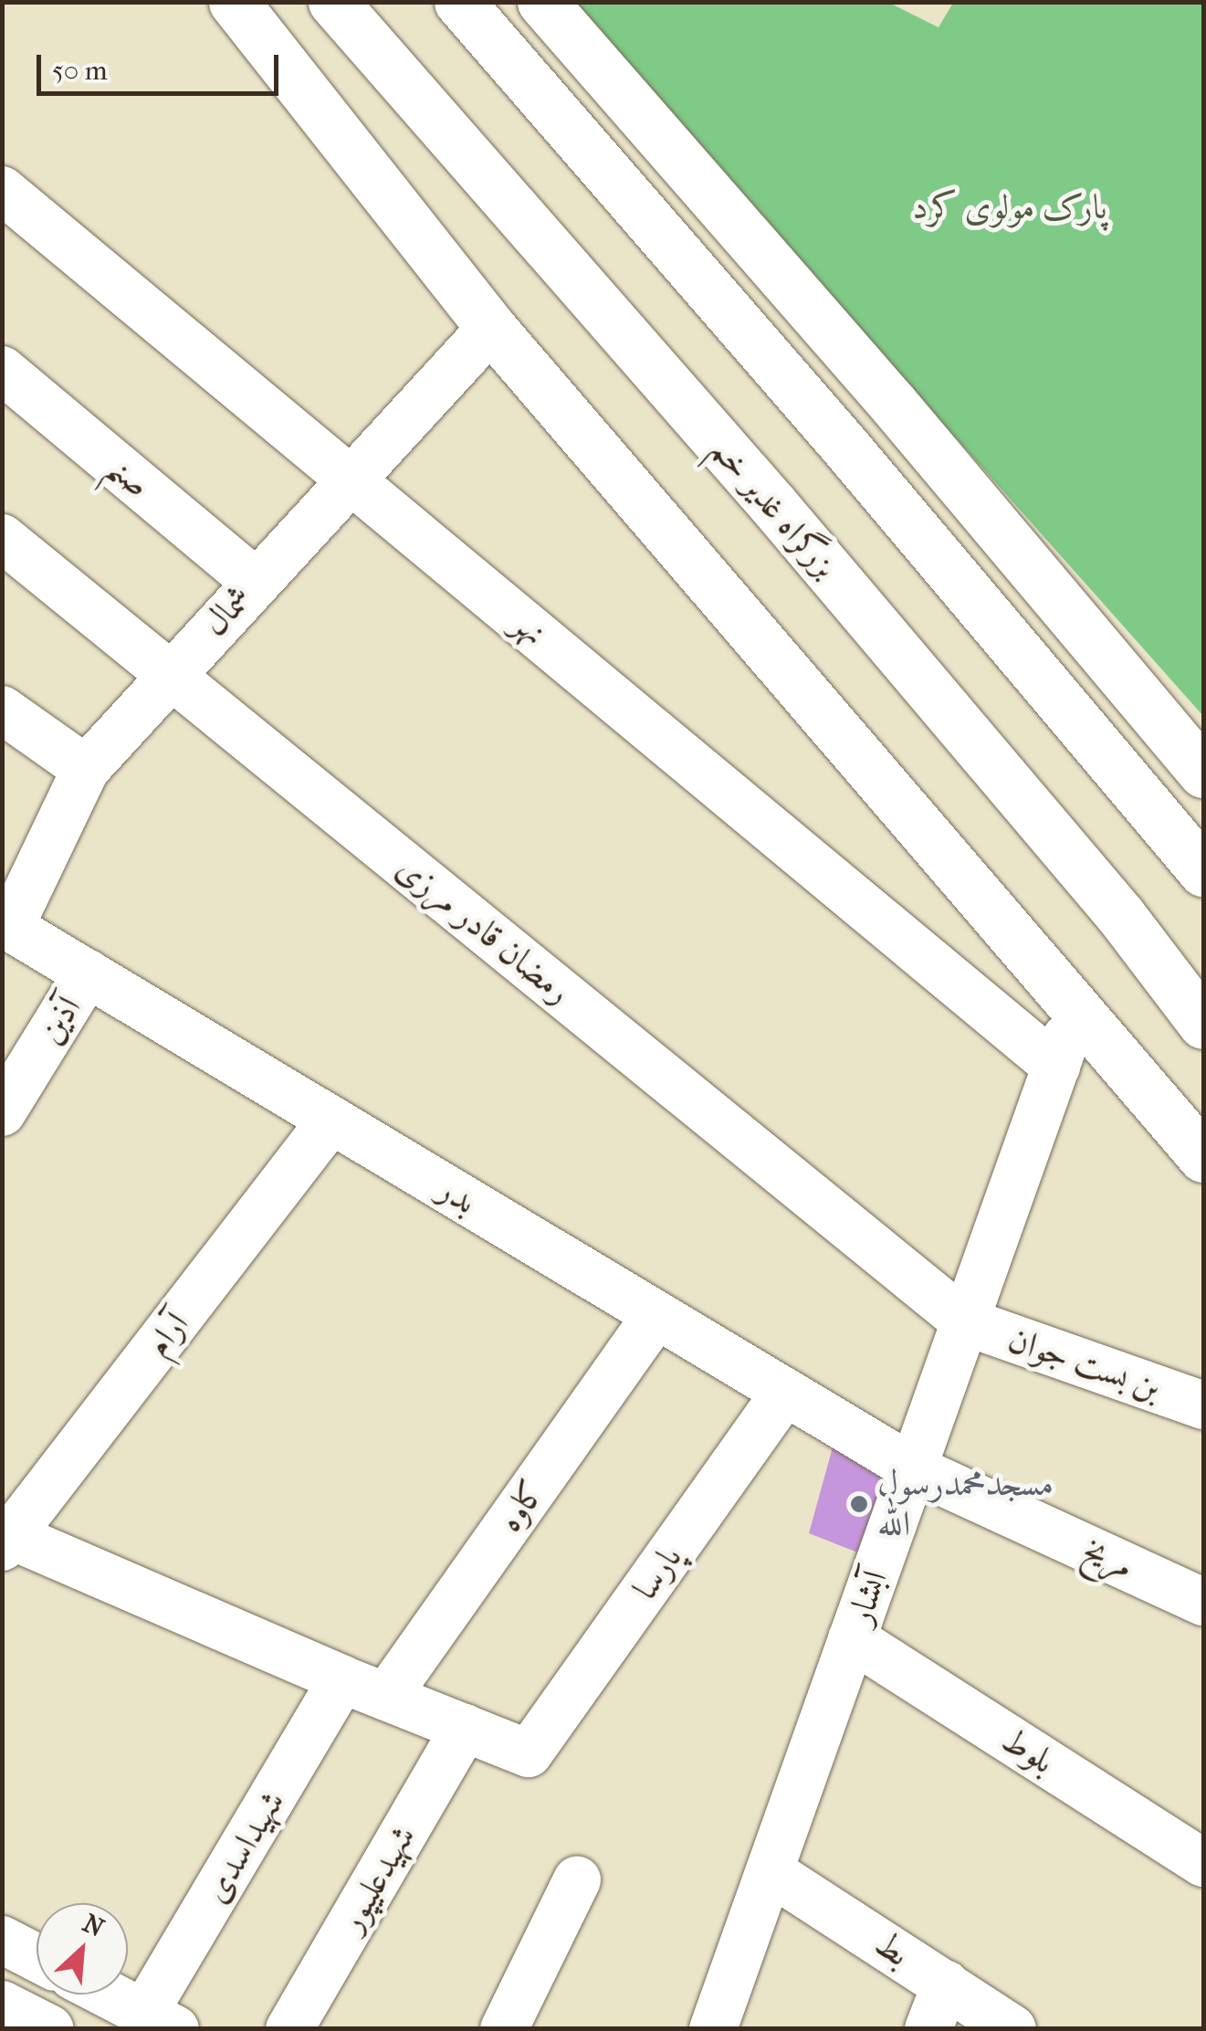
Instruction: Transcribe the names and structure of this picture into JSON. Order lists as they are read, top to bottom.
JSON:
{
  "streets": {
    "main road": ["بزرگراه غدیر خم"],
    "street": [
      "صنم",
      "شمال",
      "نهر",
      "رمضان قادر مرزی",
      "آذین",
      "بدر",
      "آرام",
      "بن بست جوان",
      "کاوه",
      "مریخ",
      "پارسا",
      "آبشار",
      "بلوط",
      "شهیداسدی",
      "شهیدعلیپور",
      "بط"
    ]
  },
  "crossings": [
    ["صنم", "شمال"],
    ["شمال", "نهر"],
    ["شمال", "رمضان قادر مرزی"],
    ["شمال", "بدر"],
    ["نهر", "آبشار"],
    ["رمضان قادر مرزی", "بن بست جوان"],
    ["رمضان قادر مرزی", "آبشار"],
    ["آذین", "بدر"],
    ["بدر", "آرام"],
    ["بدر", "کاوه"],
    ["بدر", "مریخ"],
    ["بدر", "پارسا"],
    ["بدر", "آبشار"],
    ["بن بست جوان", "آبشار"],
    ["مریخ", "آبشار"],
    ["پارسا", "شهیدعلیپور"],
    ["آبشار", "بلوط"],
    ["آبشار", "بط"]
  ],
  "parks": ["پارک مولوی کرد"],
  "places": ["مسجدمحمدرسول الله"],
  "scale_bar": "50 m",
  "north": "top right"
}
